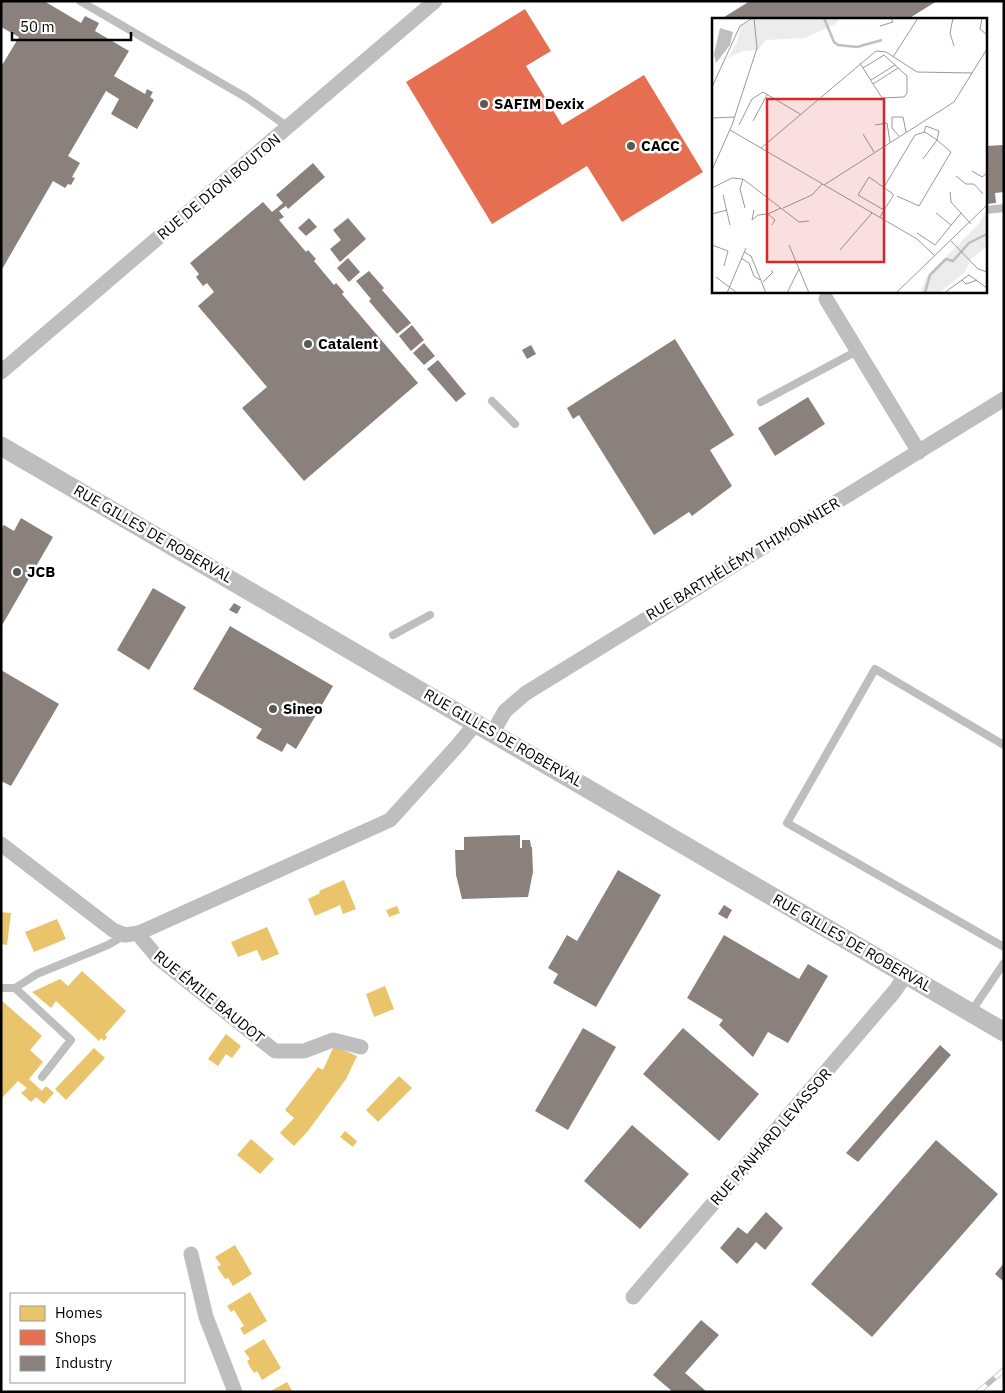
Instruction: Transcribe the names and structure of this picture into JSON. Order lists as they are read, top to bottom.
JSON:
{
  "streets": {
    "street": [
      "RUE DE DION BOUTON",
      "RUE GILLES DE ROBERVAL",
      "RUE BARTHÉLÉMY THIMONNIER",
      "RUE ÉMILE BAUDOT",
      "RUE PANHARD LEVASSOR"
    ]
  },
  "crossings": [
    ["RUE GILLES DE ROBERVAL", "RUE BARTHÉLÉMY THIMONNIER"],
    ["RUE GILLES DE ROBERVAL", "RUE PANHARD LEVASSOR"]
  ],
  "places": [
    "SAFIM Dexix",
    "CACC",
    "Catalent",
    "JCB",
    "Sineo"
  ],
  "legend": ["Homes", "Shops", "Industry"],
  "scale_bar": "50 m"
}
